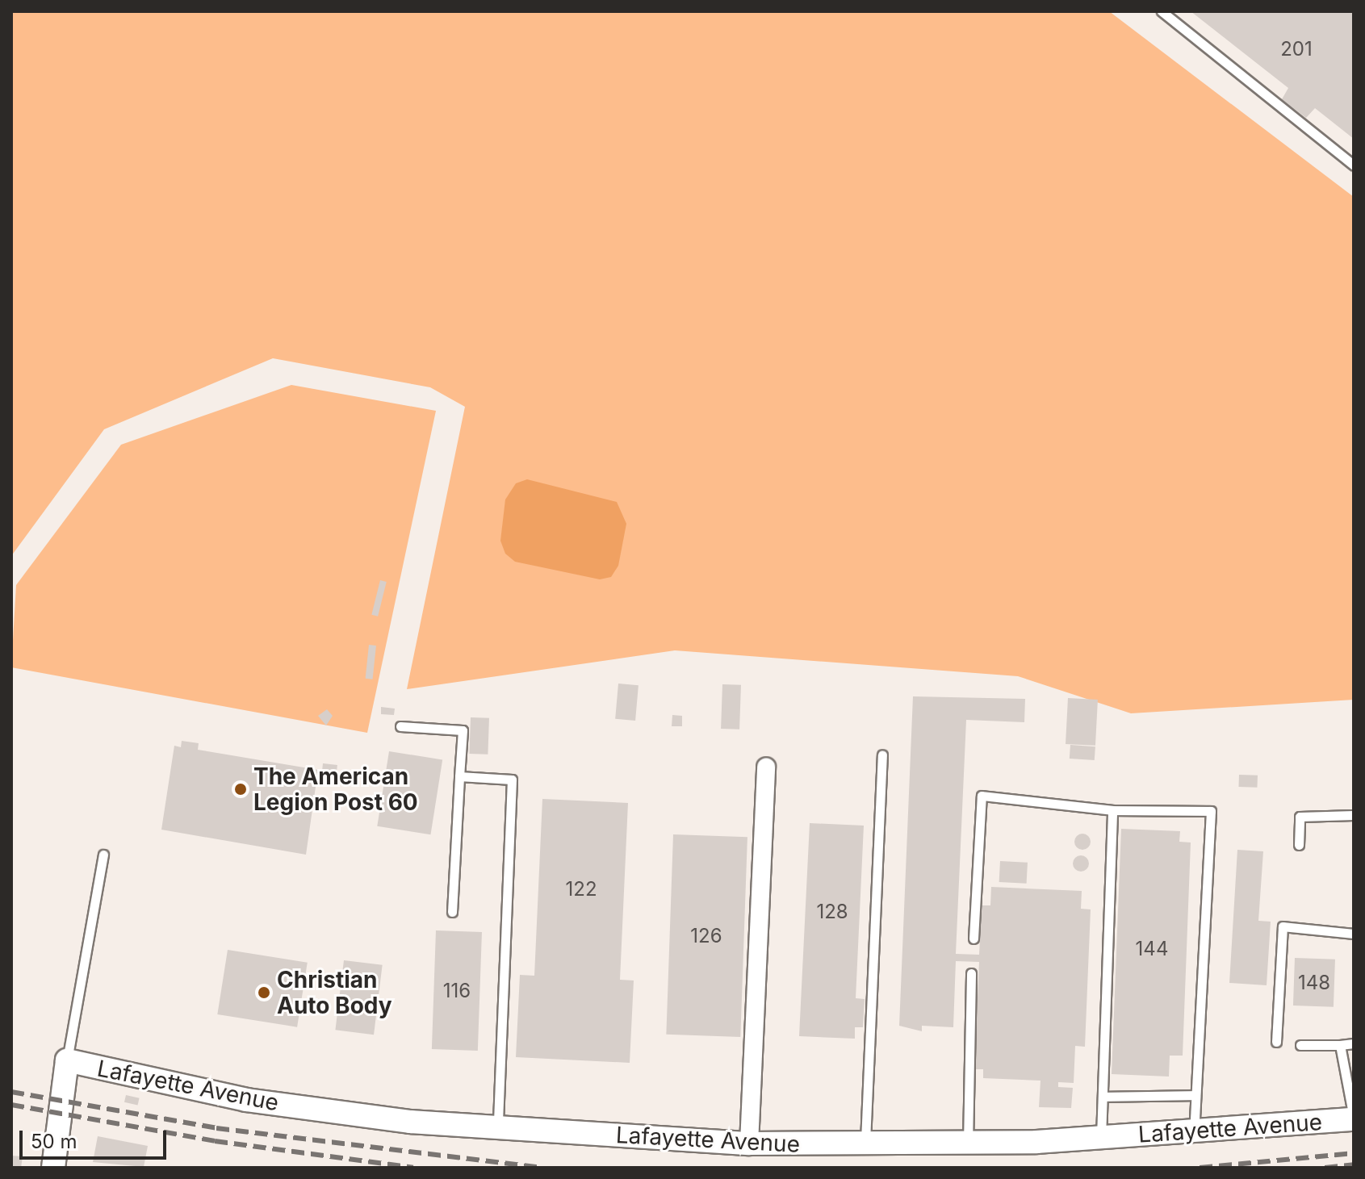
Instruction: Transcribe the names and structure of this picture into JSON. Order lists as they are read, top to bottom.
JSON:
{
  "streets": {
    "street": ["Lafayette Avenue"]
  },
  "places": ["The American Legion Post 60", "Christian Auto Body"],
  "house_numbers": [
    "201",
    "122",
    "128",
    "126",
    "144",
    "148",
    "116"
  ],
  "scale_bar": "50 m"
}
